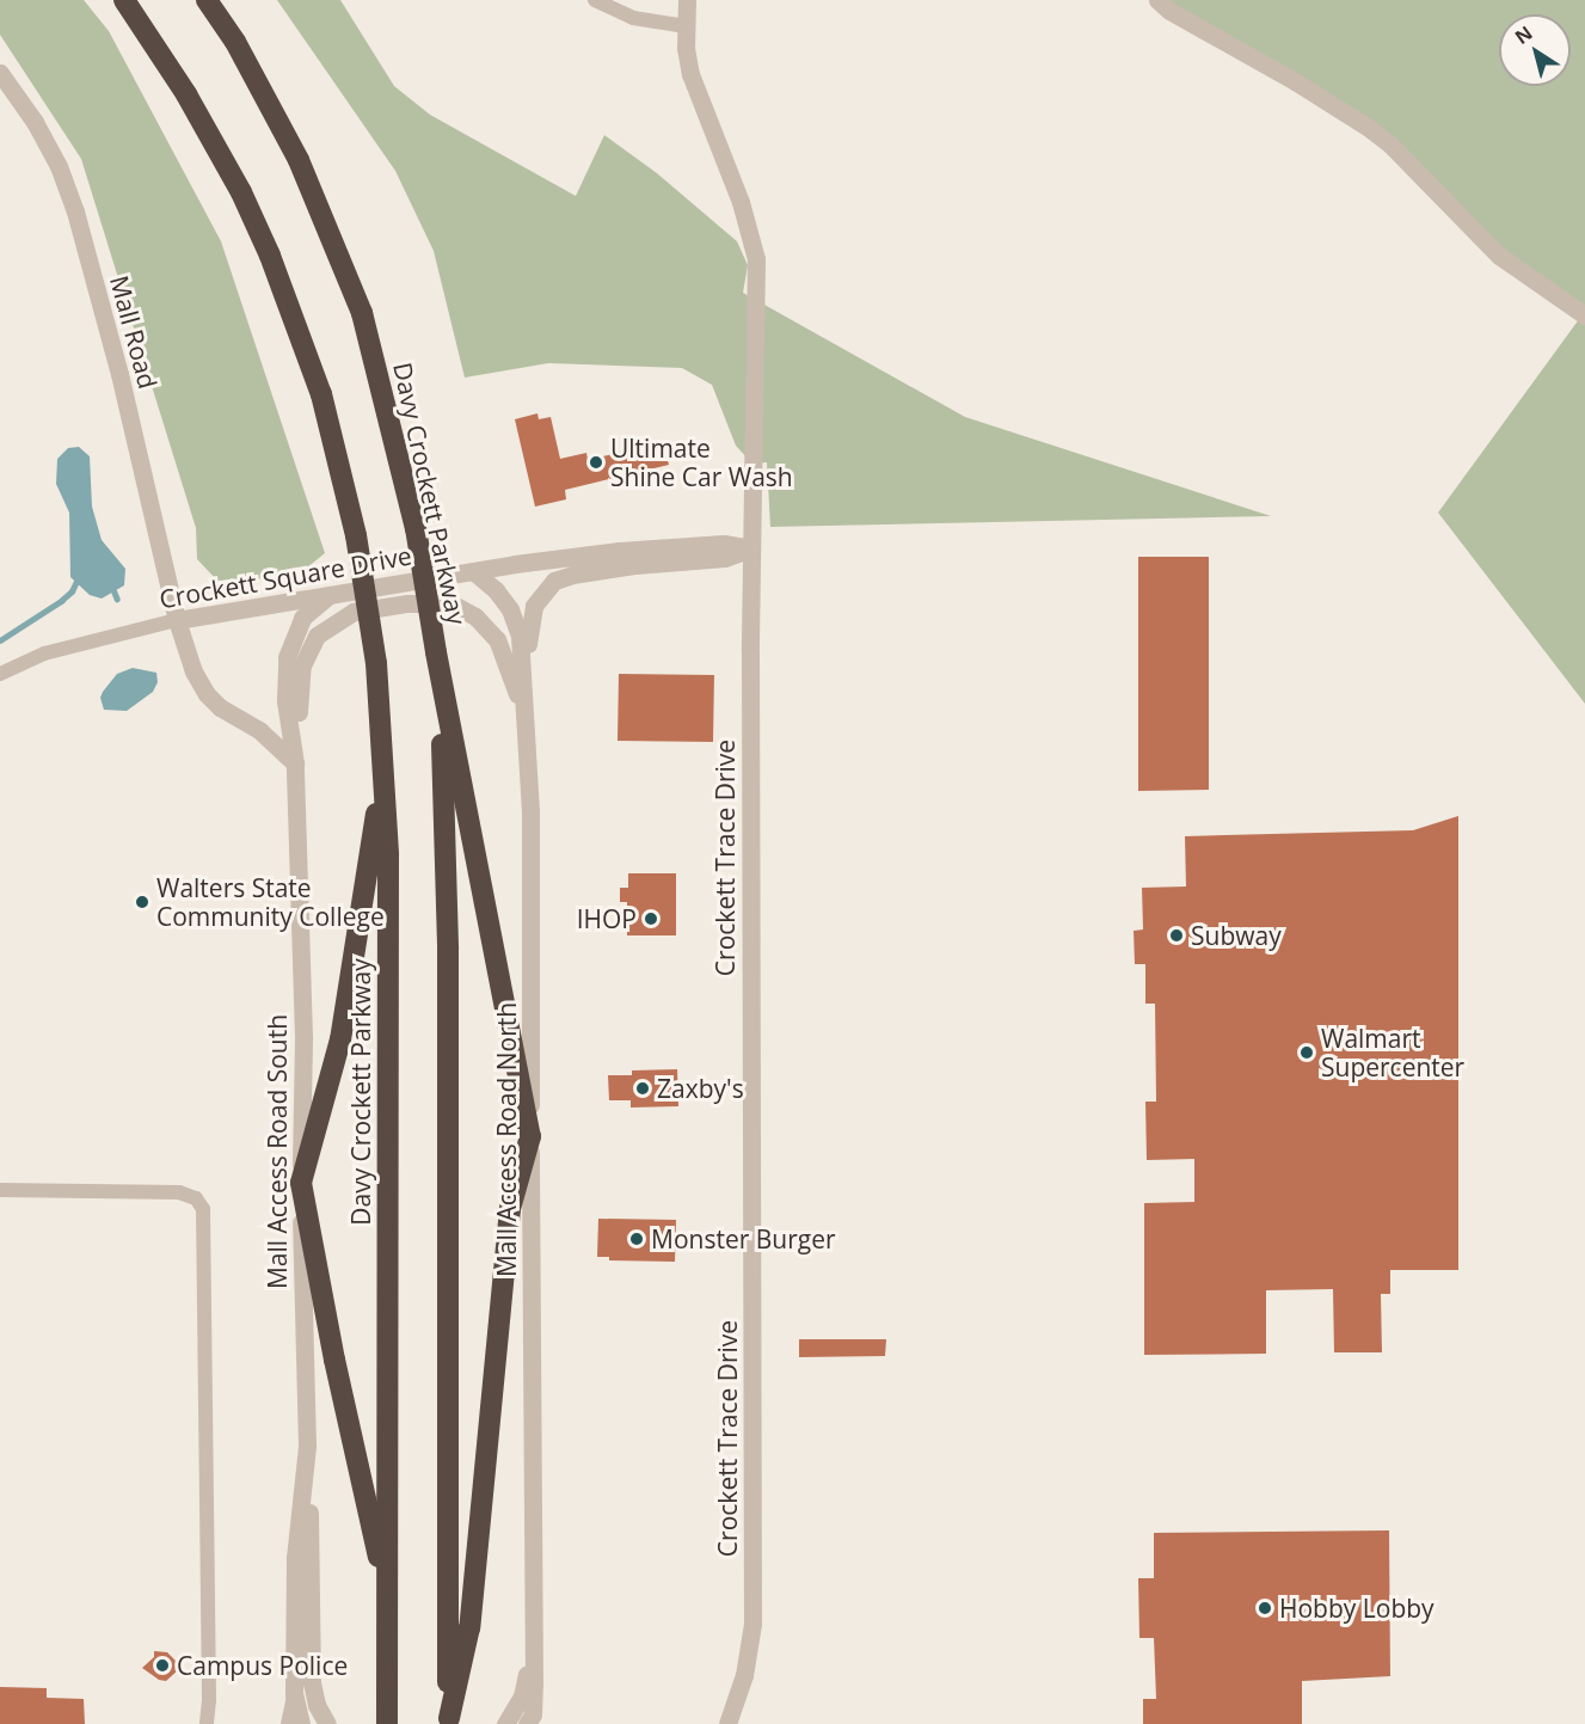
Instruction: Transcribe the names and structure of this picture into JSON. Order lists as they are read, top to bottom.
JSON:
{
  "streets": {
    "highway": ["Davy Crockett Parkway"],
    "street": [
      "Mall Road",
      "Crockett Square Drive",
      "Crockett Trace Drive",
      "Mall Access Road North",
      "Mall Access Road South"
    ]
  },
  "crossings": [
    ["Mall Road", "Crockett Square Drive"],
    ["Mall Road", "Mall Access Road South"],
    ["Crockett Square Drive", "Crockett Trace Drive"],
    ["Crockett Square Drive", "Mall Access Road North"],
    ["Crockett Square Drive", "Mall Access Road South"]
  ],
  "places": [
    "Ultimate Shine Car Wash",
    "Walters State Community College",
    "IHOP",
    "Subway",
    "Walmart Supercenter",
    "Zaxby's",
    "Monster Burger",
    "Hobby Lobby",
    "Campus Police"
  ],
  "north": "top left"
}
